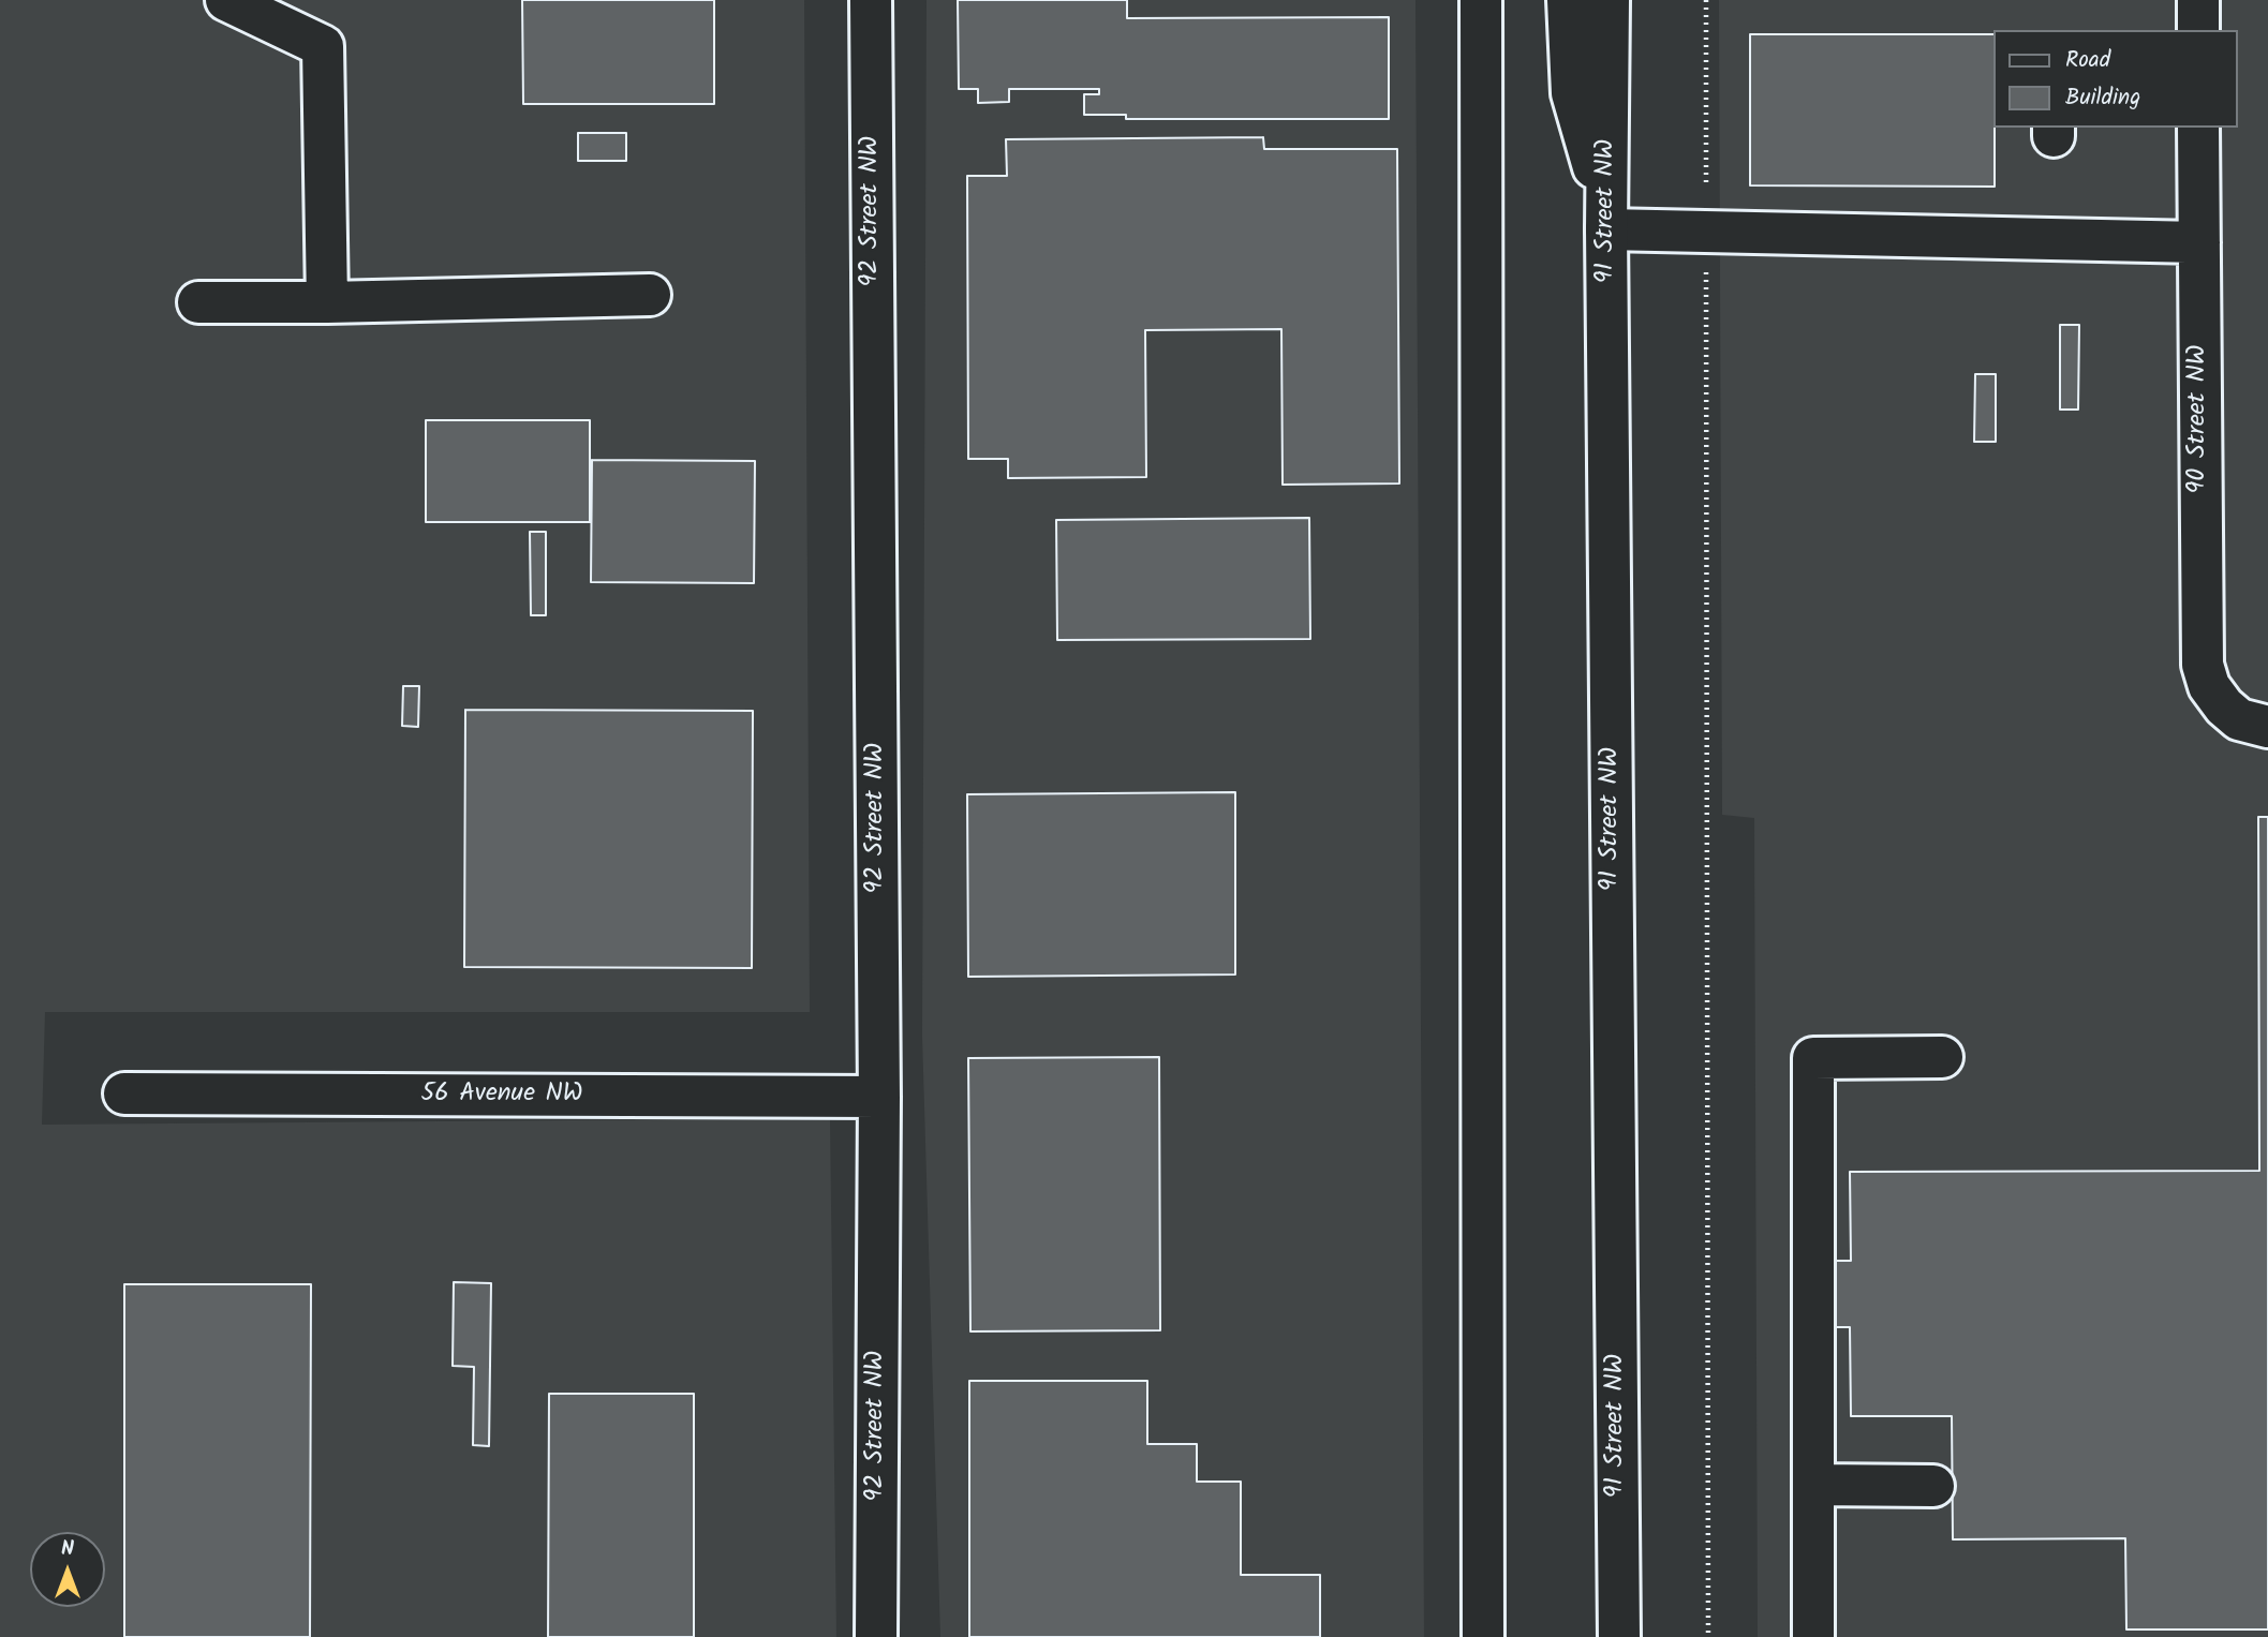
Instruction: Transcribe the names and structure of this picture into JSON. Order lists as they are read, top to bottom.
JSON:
{
  "streets": {
    "main road": [
      "92 Street NW",
      "91 Street NW",
      "90 Street NW",
      "56 Avenue NW"
    ]
  },
  "crossings": [
    ["92 Street NW", "56 Avenue NW"]
  ],
  "legend": ["Road", "Building"],
  "north": "top"
}
